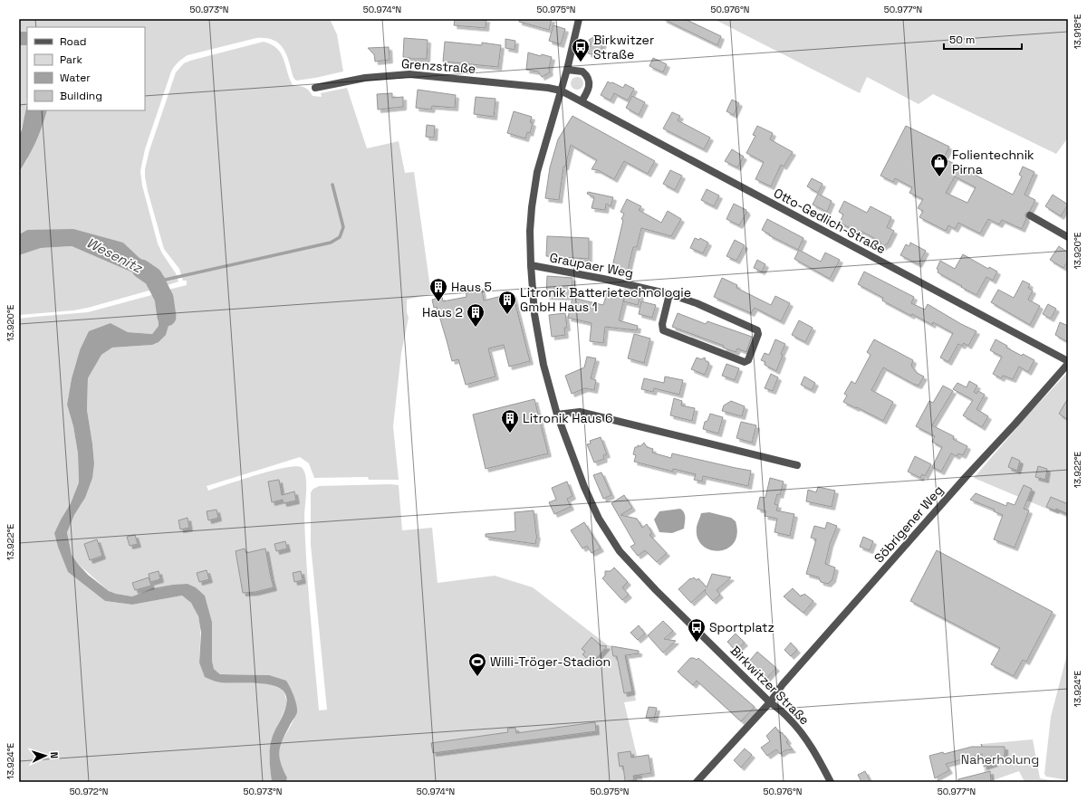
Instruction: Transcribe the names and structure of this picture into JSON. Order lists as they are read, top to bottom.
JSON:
{
  "streets": {
    "street": [
      "Grenzstraße",
      "Otto-Gedlich-Straße",
      "Graupaer Weg",
      "Söbrigener Weg",
      "Birkwitzer Straße"
    ]
  },
  "crossings": [
    ["Grenzstraße", "Otto-Gedlich-Straße"],
    ["Grenzstraße", "Birkwitzer Straße"],
    ["Otto-Gedlich-Straße", "Söbrigener Weg"],
    ["Otto-Gedlich-Straße", "Birkwitzer Straße"],
    ["Graupaer Weg", "Birkwitzer Straße"],
    ["Söbrigener Weg", "Birkwitzer Straße"]
  ],
  "water": ["Wesenitz"],
  "parks": ["Naherholung"],
  "places": {
    "bus stop": ["Birkwitzer Straße", "Sportplatz"],
    "shop": ["Folientechnik Pirna"],
    "building": [
      "Haus 5",
      "Litronik Batterietechnologie GmbH Haus 1",
      "Haus 2",
      "Litronik Haus 6"
    ],
    "sports": ["Willi-Tröger-Stadion"]
  },
  "legend": [
    "Road",
    "Park",
    "Water",
    "Building"
  ],
  "scale_bar": "50 m",
  "north": "right",
  "coordinates": [
    "50.973°N",
    "50.974°N",
    "50.975°N",
    "50.976°N",
    "50.977°N",
    "13.918°E",
    "13.920°E",
    "13.922°E",
    "13.924°E",
    "50.972°N"
  ]
}
